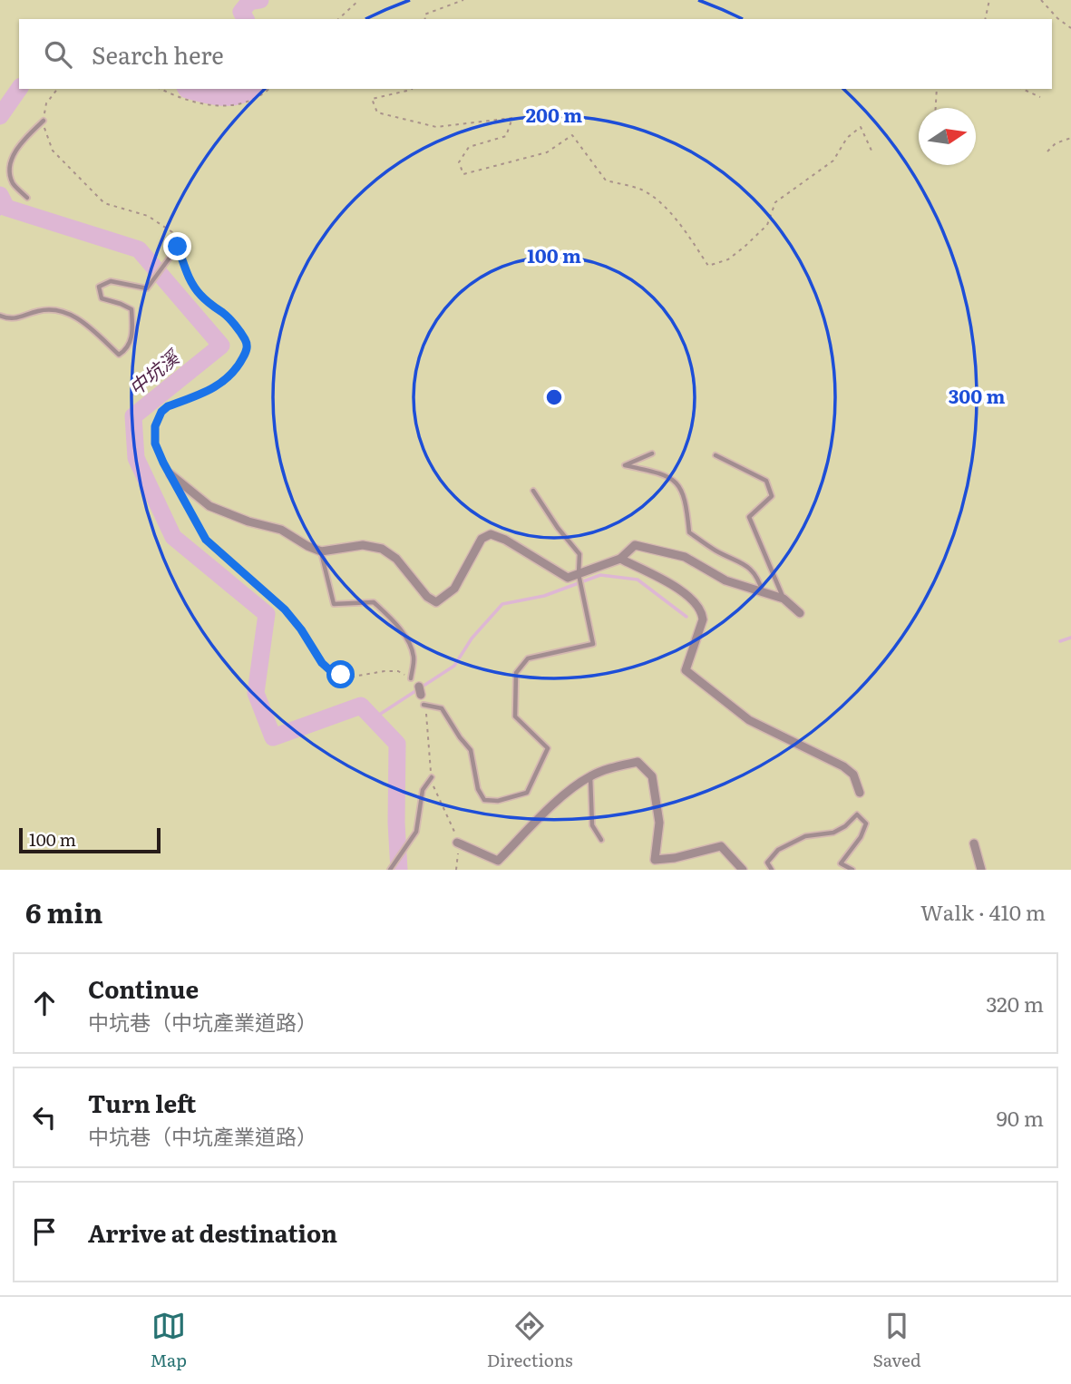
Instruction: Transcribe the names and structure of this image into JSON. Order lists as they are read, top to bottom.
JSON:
{
  "water": ["中坑溪"],
  "scale_bar": "100 m",
  "north": "right",
  "page": {
    "search": "Search here",
    "scale": "100 m",
    "heading": ["6 min", "Walk · 410 m"],
    "list": [
      ["Continue", "中坑巷（中坑產業道路）", "320 m"],
      ["Turn left", "中坑巷（中坑產業道路）", "90 m"],
      "Arrive at destination"
    ],
    "nav": ["Map", "Directions", "Saved"]
  },
  "rings": ["200 m", "100 m", "300 m"]
}
